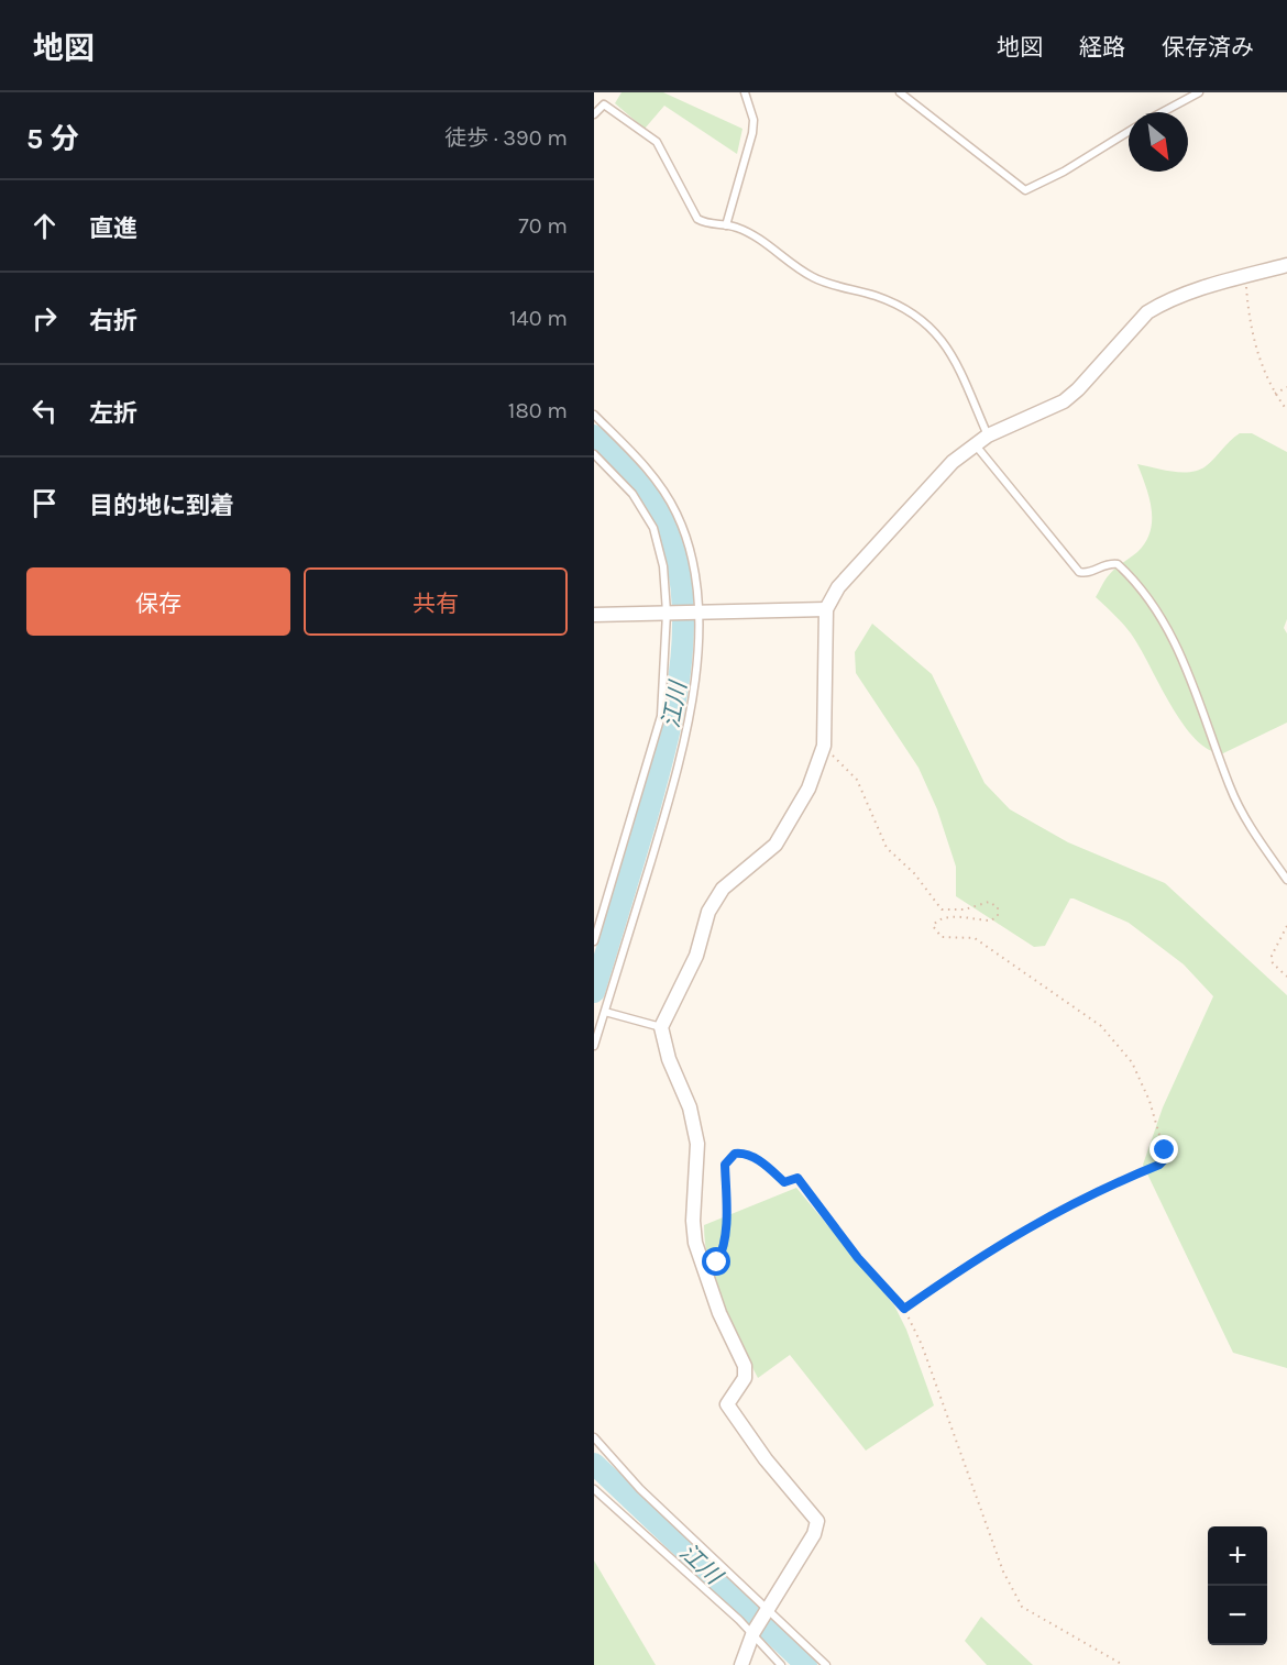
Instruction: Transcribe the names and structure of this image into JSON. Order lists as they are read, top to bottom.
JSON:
{
  "water": ["江川"],
  "north": "bottom right",
  "page": {
    "header": "地図",
    "nav": ["地図", "経路", "保存済み"],
    "heading": ["5 分", "徒歩 · 390 m"],
    "list": [
      ["直進", "70 m"],
      ["右折", "140 m"],
      ["左折", "180 m"],
      "目的地に到着"
    ],
    "buttons": ["保存", "共有"],
    "map_buttons": ["+", "−"]
  }
}
